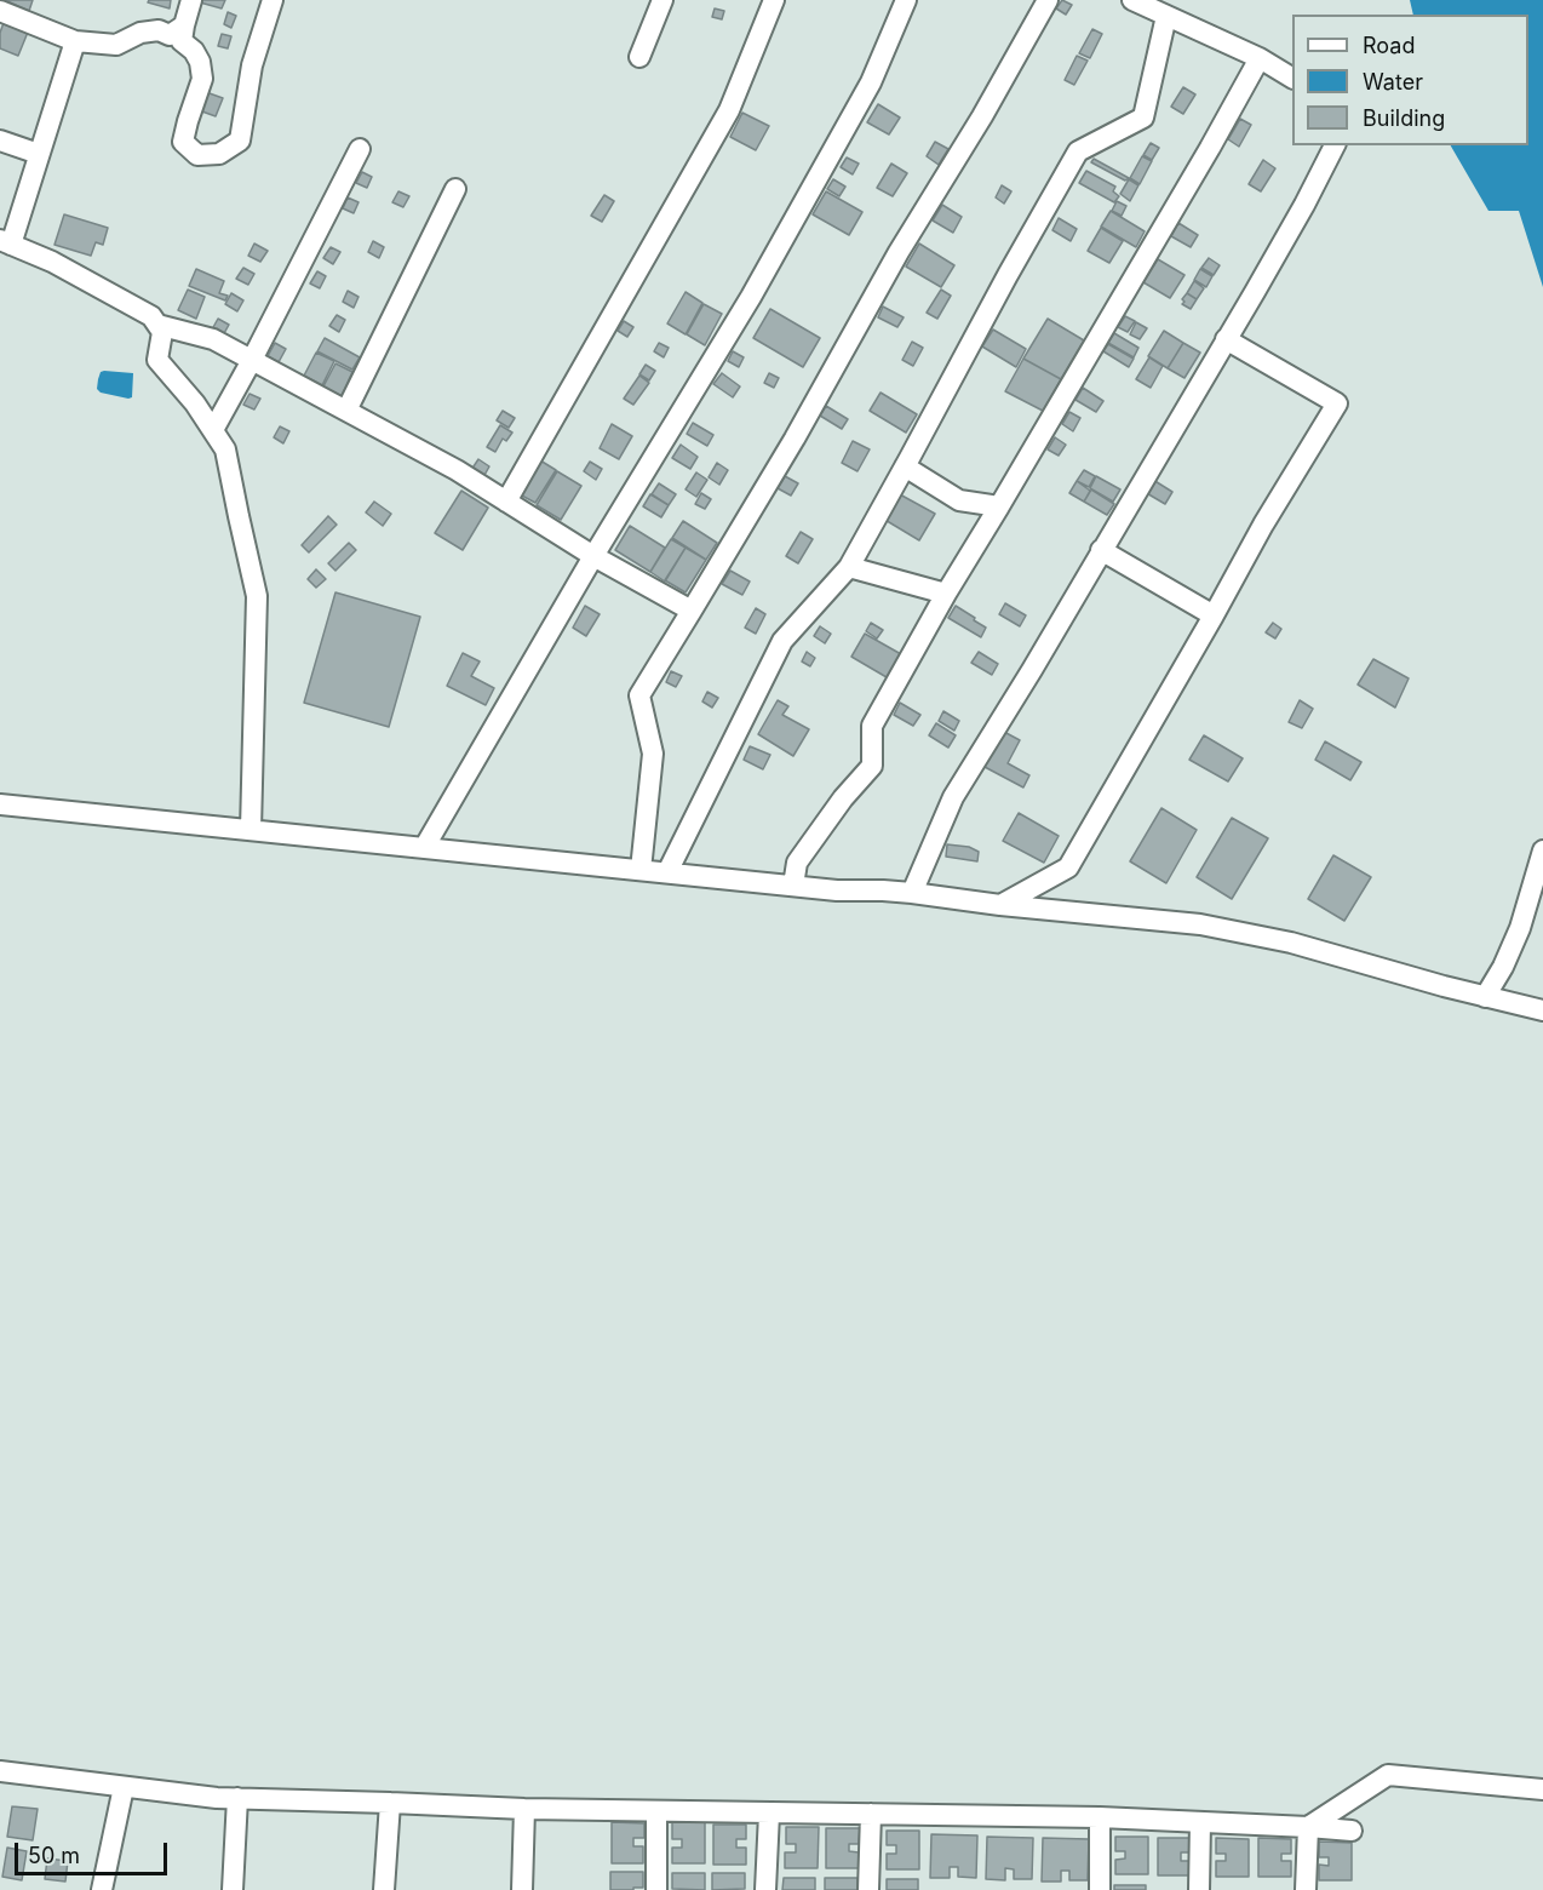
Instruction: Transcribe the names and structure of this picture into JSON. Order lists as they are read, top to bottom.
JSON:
{
  "legend": ["Road", "Water", "Building"],
  "scale_bar": "50 m"
}
